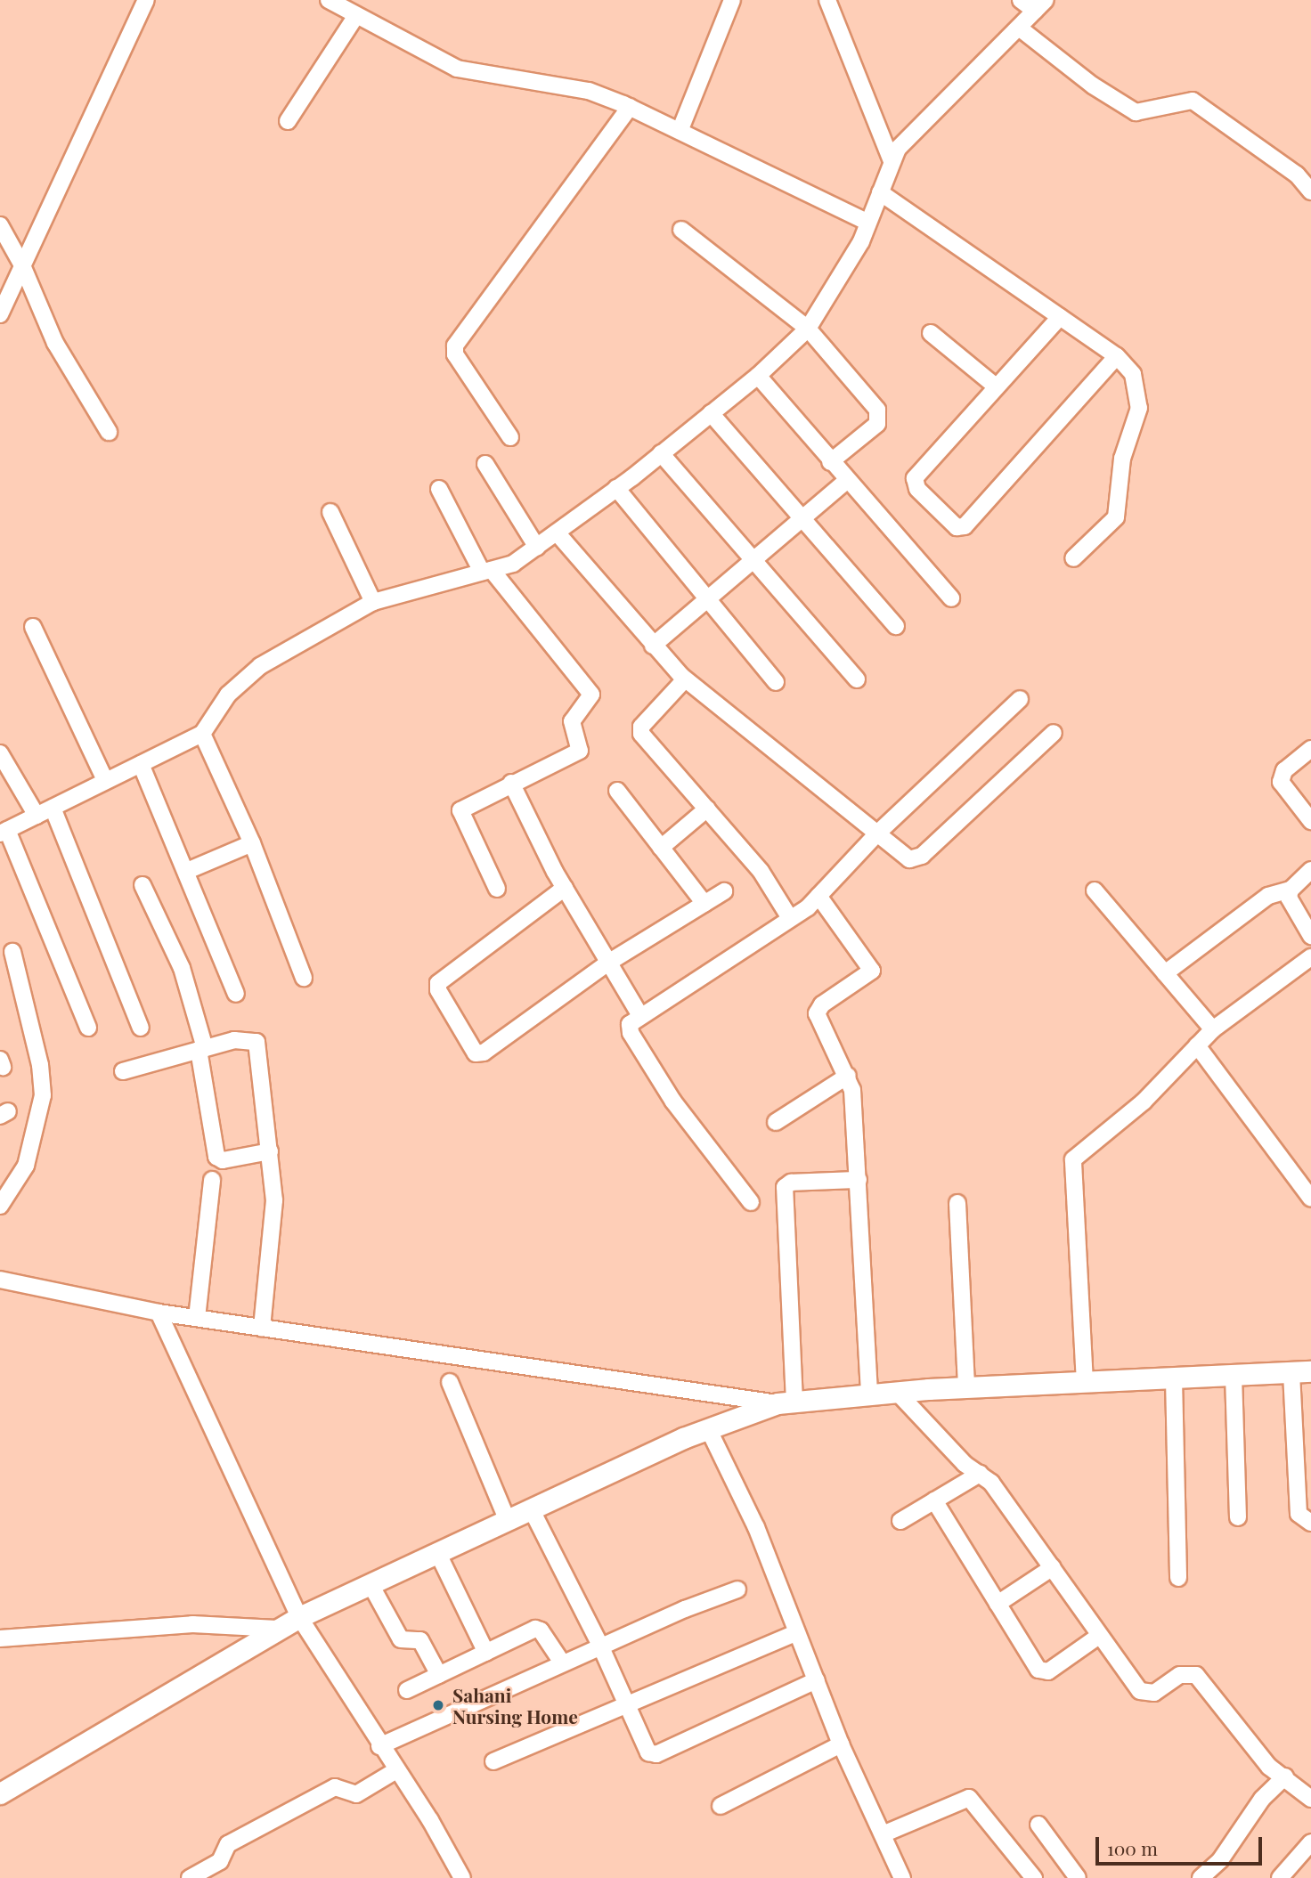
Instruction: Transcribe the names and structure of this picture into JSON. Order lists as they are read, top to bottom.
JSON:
{
  "places": ["Sahani Nursing Home"],
  "scale_bar": "100 m"
}
